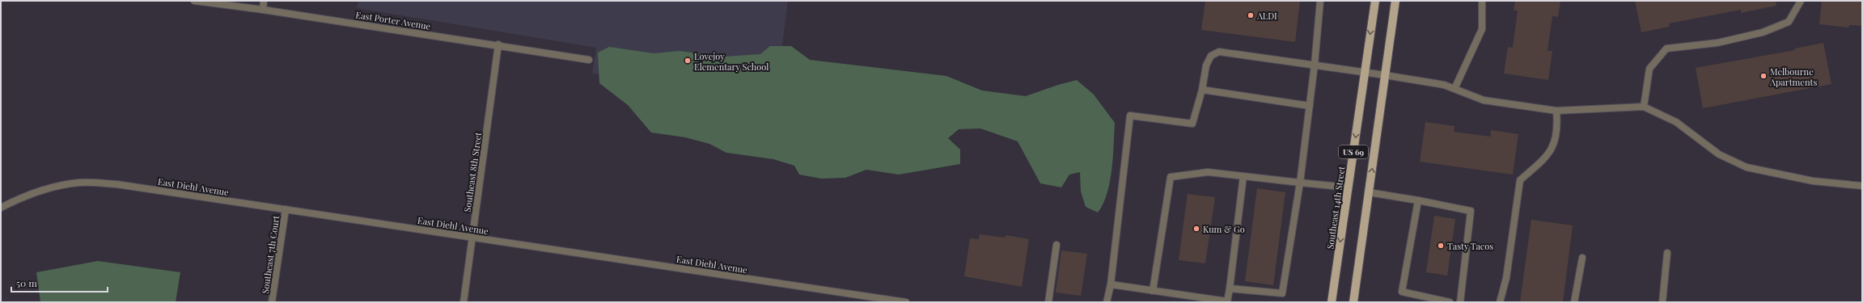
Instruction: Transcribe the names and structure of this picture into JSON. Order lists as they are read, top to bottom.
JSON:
{
  "streets": {
    "main road": ["US 69", "Southeast 14th Street"],
    "street": [
      "East Porter Avenue",
      "Southeast 8th Street",
      "East Diehl Avenue",
      "Southeast 7th Court"
    ]
  },
  "crossings": [
    ["East Porter Avenue", "Southeast 8th Street"],
    ["Southeast 8th Street", "East Diehl Avenue"],
    ["East Diehl Avenue", "Southeast 7th Court"]
  ],
  "places": [
    "ALDI",
    "Lovejoy Elementary School",
    "Melbourne Apartments",
    "Kum & Go",
    "Tasty Tacos"
  ],
  "scale_bar": "50 m"
}
